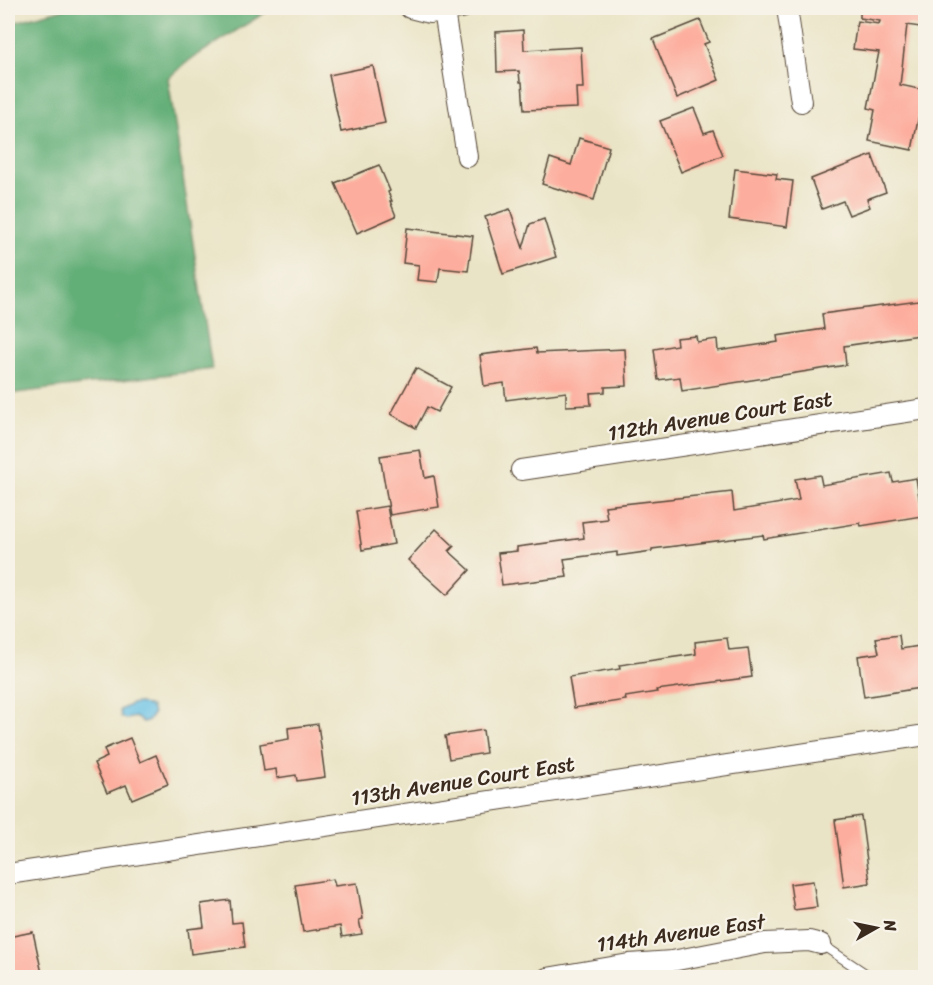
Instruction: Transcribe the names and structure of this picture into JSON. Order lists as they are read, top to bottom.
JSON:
{
  "streets": {
    "street": ["112th Avenue Court East", "113th Avenue Court East", "114th Avenue East"]
  },
  "north": "right"
}
